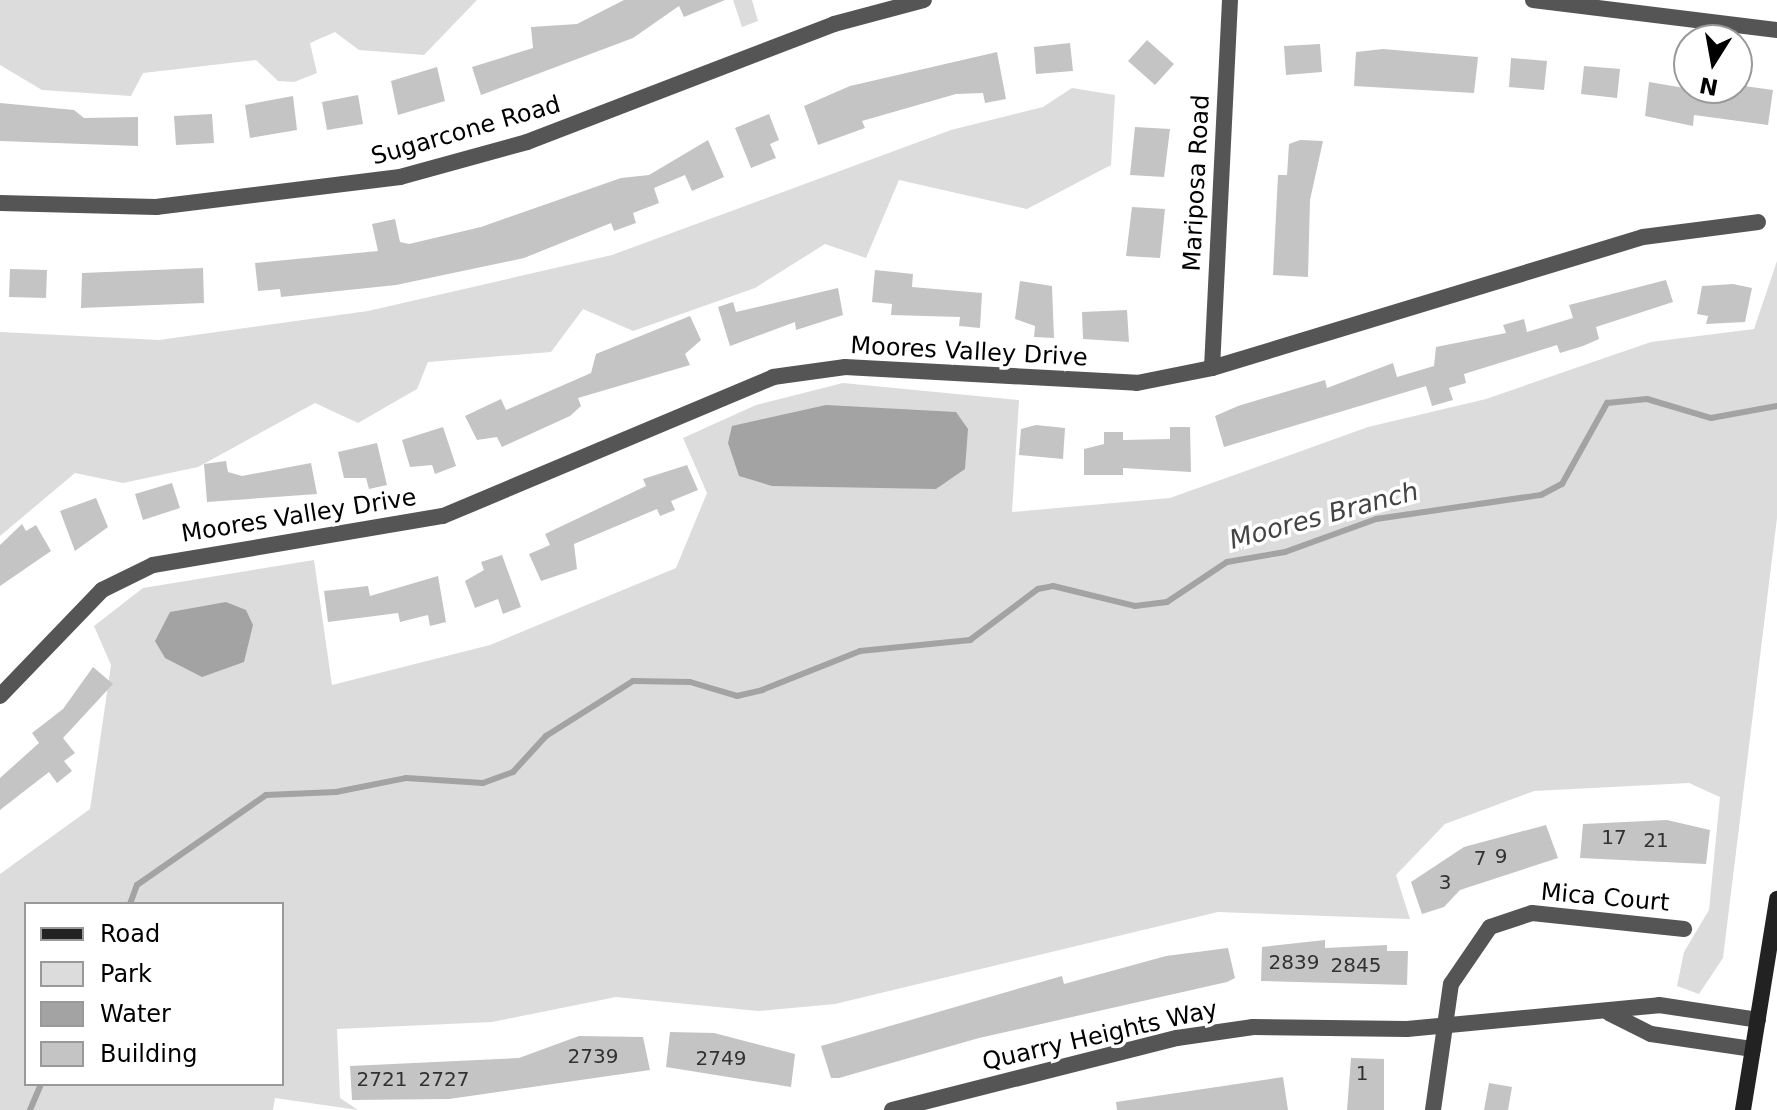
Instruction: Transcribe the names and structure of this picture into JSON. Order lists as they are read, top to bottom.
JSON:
{
  "streets": {
    "street": [
      "Sugarcone Road",
      "Mariposa Road",
      "Moores Valley Drive",
      "Mica Court",
      "Quarry Heights Way"
    ]
  },
  "crossings": [
    ["Mariposa Road", "Moores Valley Drive"],
    ["Mica Court", "Quarry Heights Way"]
  ],
  "water": ["Moores Branch"],
  "house_numbers": [
    "17",
    "21",
    "9",
    "7",
    "3",
    "2839",
    "2845",
    "2739",
    "2749",
    "1",
    "2721",
    "2727"
  ],
  "legend": [
    "Road",
    "Park",
    "Water",
    "Building"
  ],
  "north": "bottom"
}
